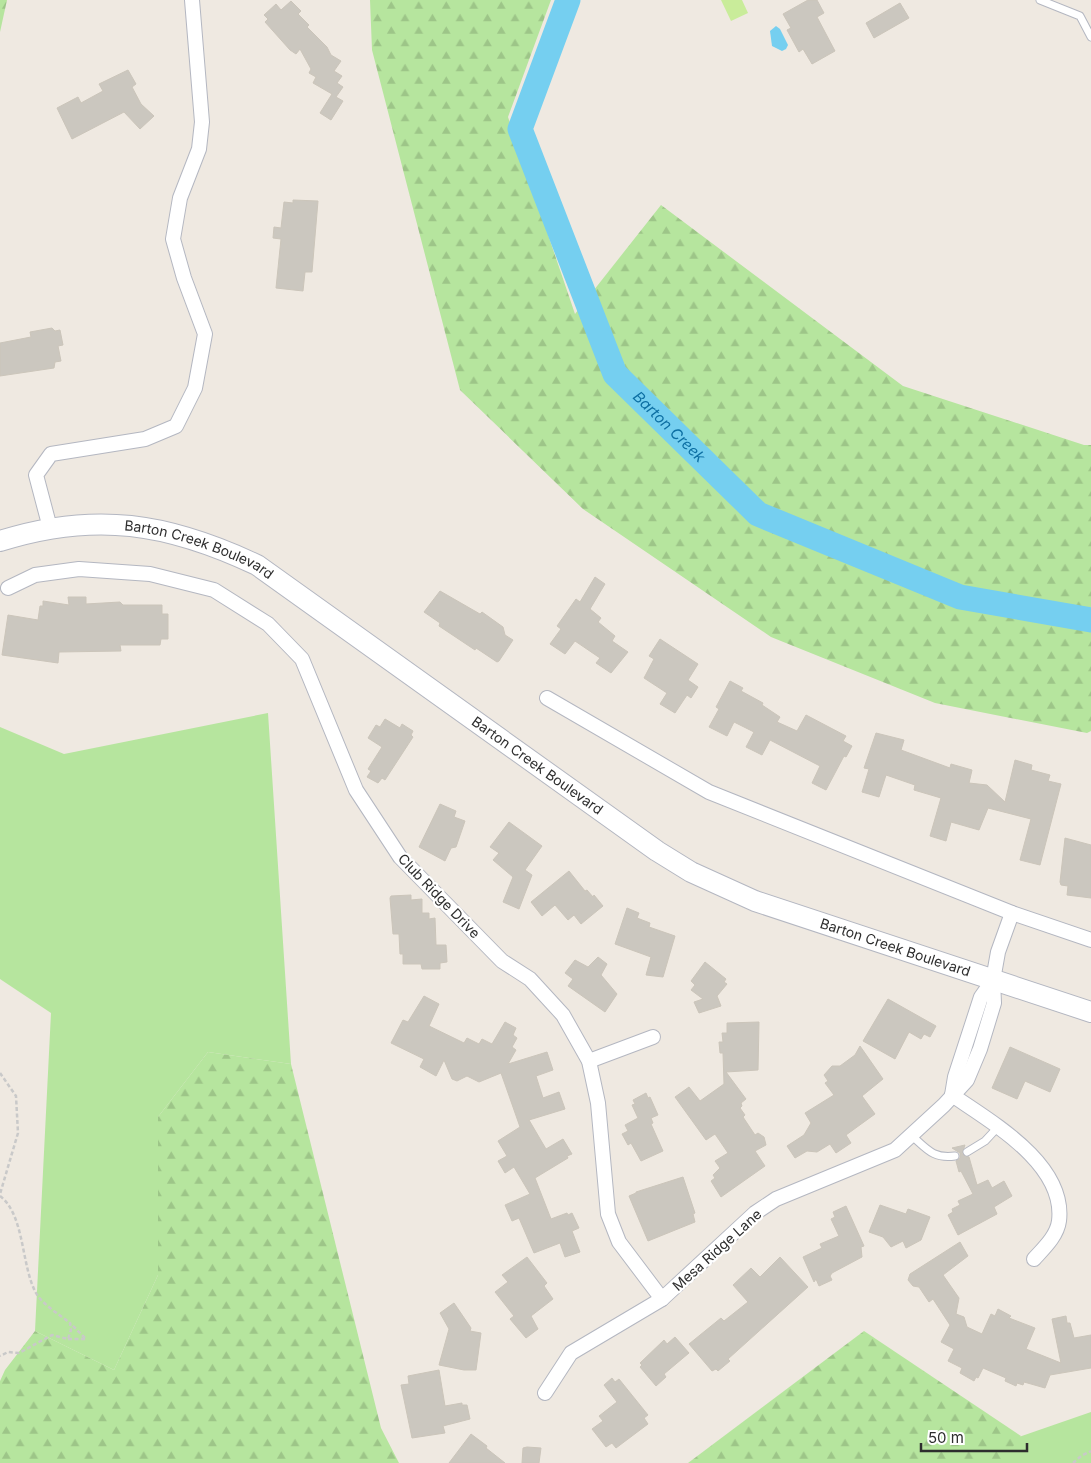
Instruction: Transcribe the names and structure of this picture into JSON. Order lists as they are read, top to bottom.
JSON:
{
  "streets": {
    "street": ["Barton Creek Boulevard", "Club Ridge Drive", "Mesa Ridge Lane"]
  },
  "crossings": [
    ["Club Ridge Drive", "Mesa Ridge Lane"]
  ],
  "water": ["Barton Creek"],
  "scale_bar": "50 m"
}
